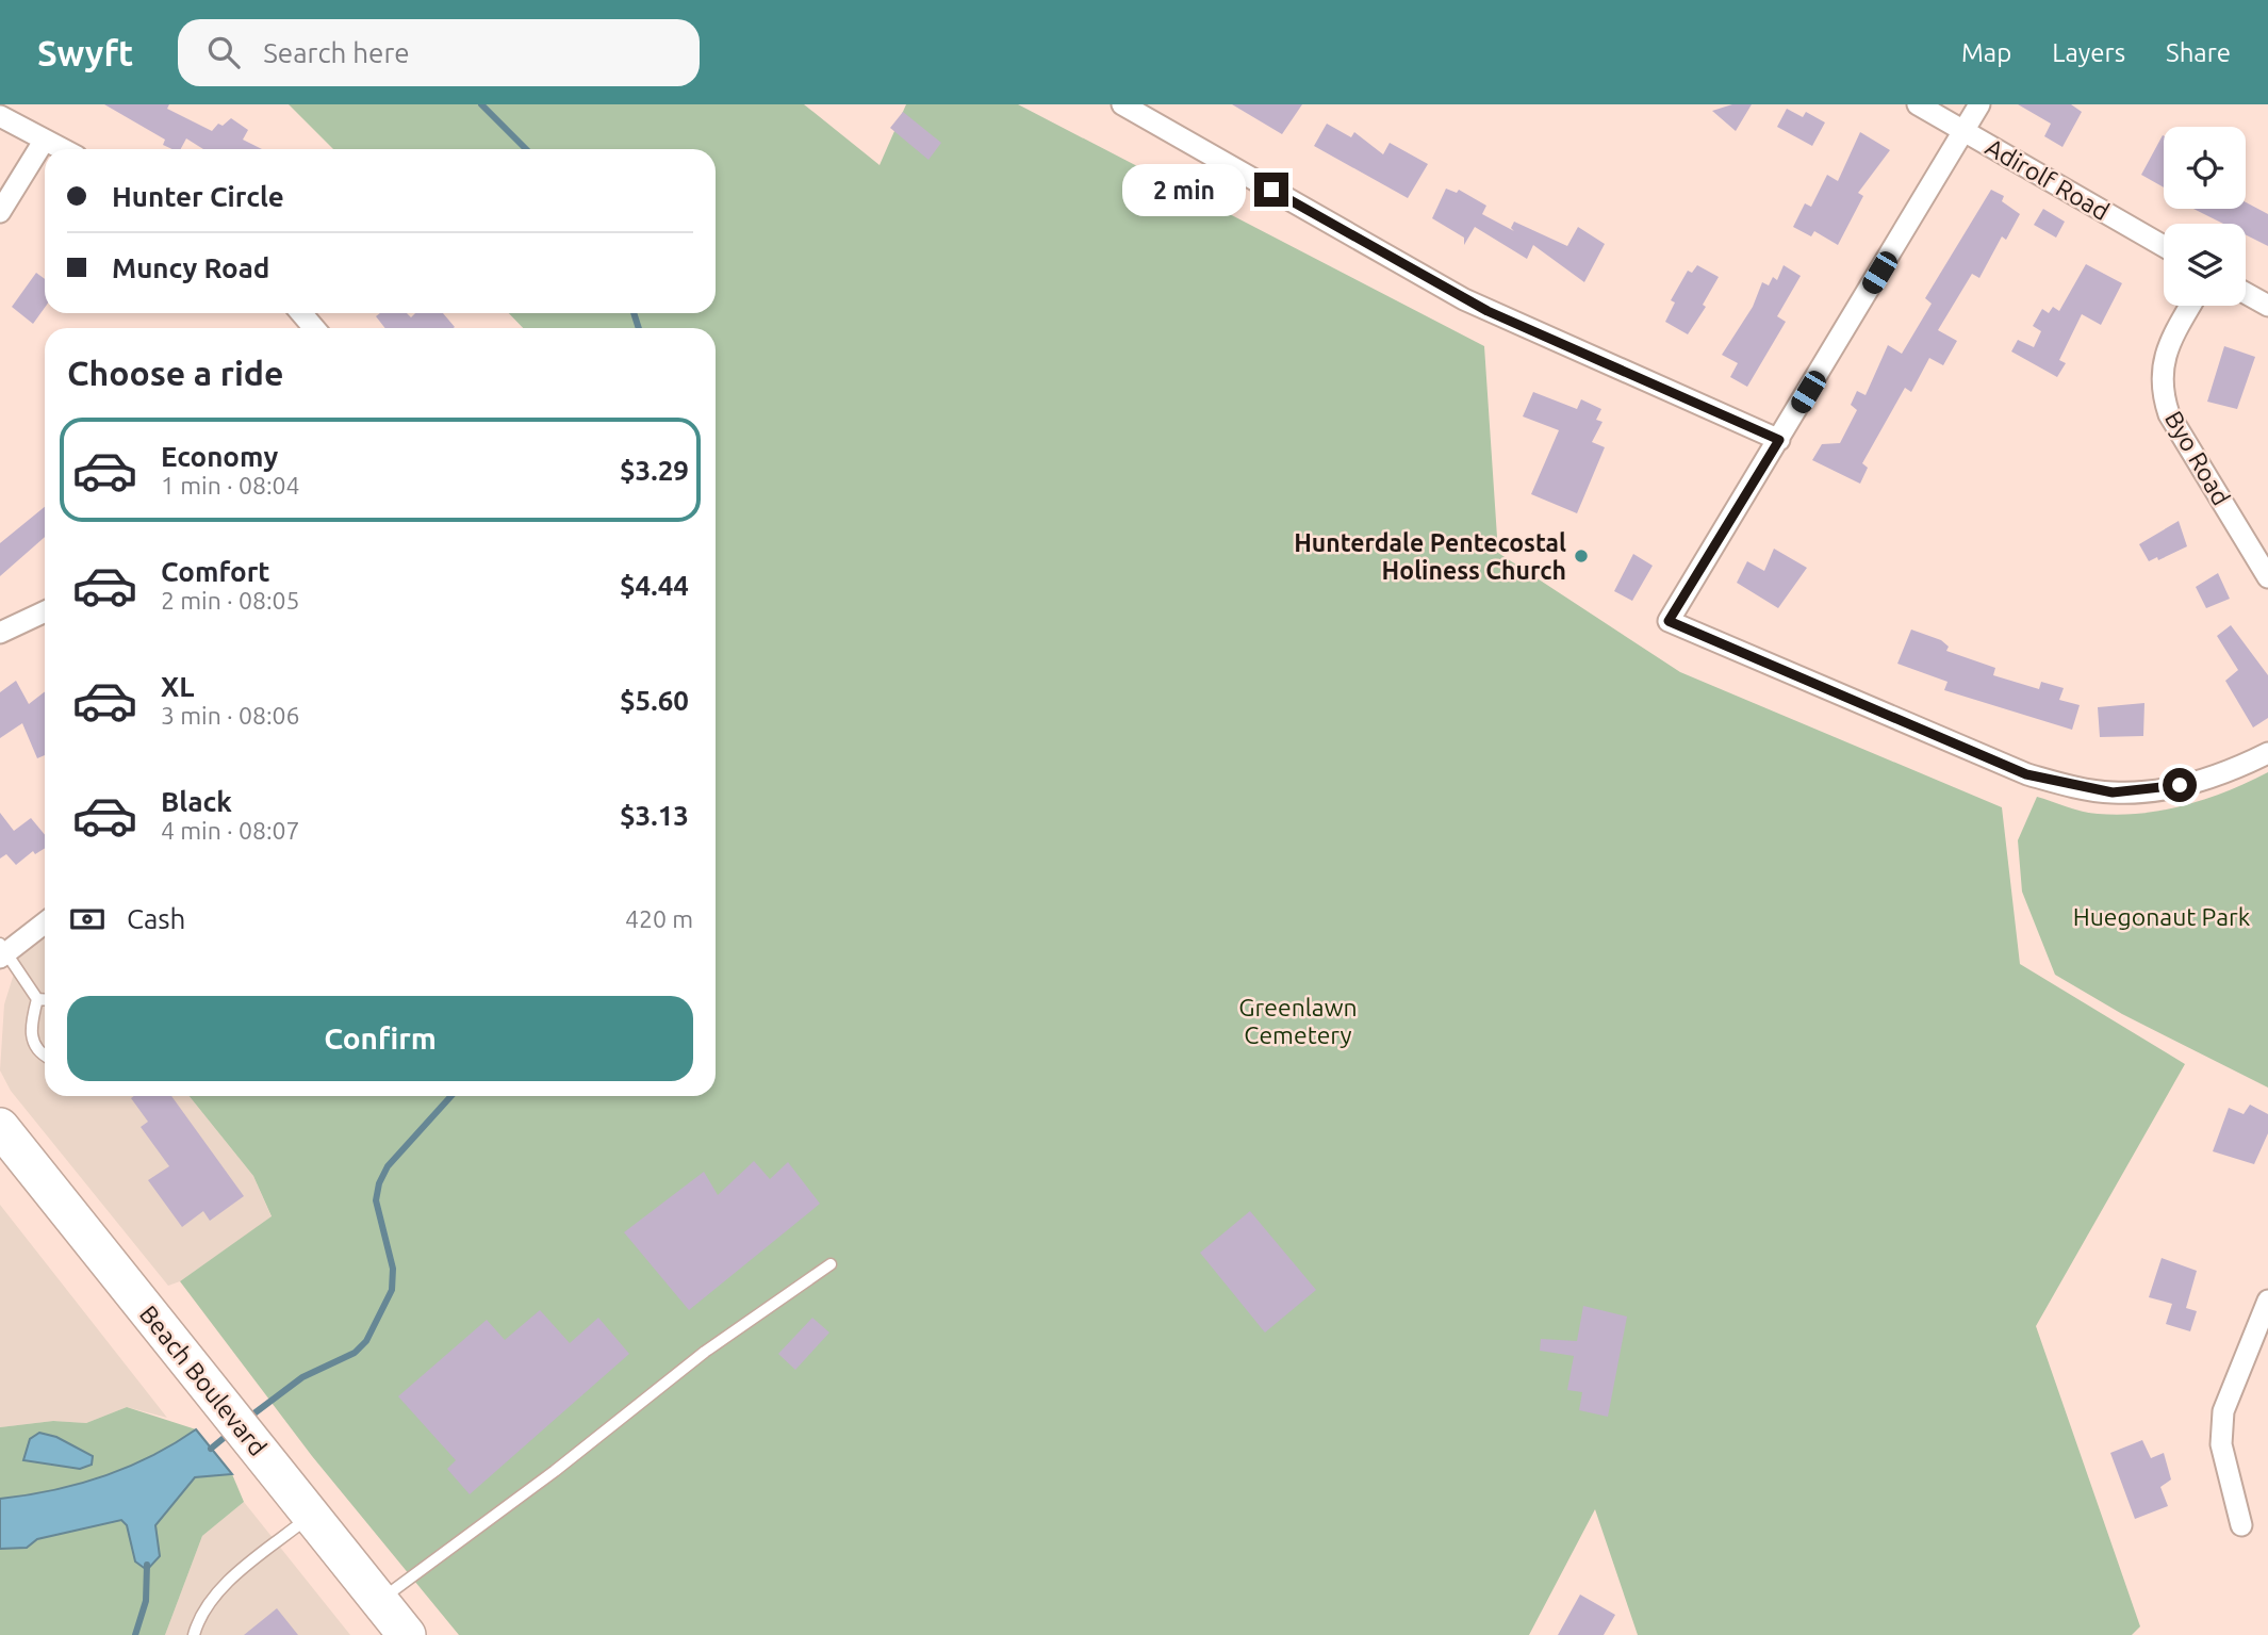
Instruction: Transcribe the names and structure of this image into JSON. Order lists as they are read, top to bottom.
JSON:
{
  "streets": {
    "highway": ["Beach Boulevard"],
    "street": ["Adirolf Road", "Byo Road"]
  },
  "parks": ["Huegonaut Park", "Greenlawn Cemetery"],
  "places": ["Hunterdale Pentecostal Holiness Church"],
  "page": {
    "header": "Swyft",
    "search": "Search here",
    "nav": ["Map", "Layers", "Share"],
    "banner": ["Hunter Circle", "Muncy Road"],
    "bubble": "2 min",
    "heading": "Choose a ride",
    "list": [
      {
        "name": "Economy",
        "note": "1 min · 08:04",
        "value": "$3.29"
      },
      {
        "name": "Comfort",
        "note": "2 min · 08:05",
        "value": "$4.44"
      },
      {
        "name": "XL",
        "note": "3 min · 08:06",
        "value": "$5.60"
      },
      {
        "name": "Black",
        "note": "4 min · 08:07",
        "value": "$3.13"
      }
    ],
    "pay": ["Cash", "420 m"],
    "buttons": "Confirm"
  }
}
